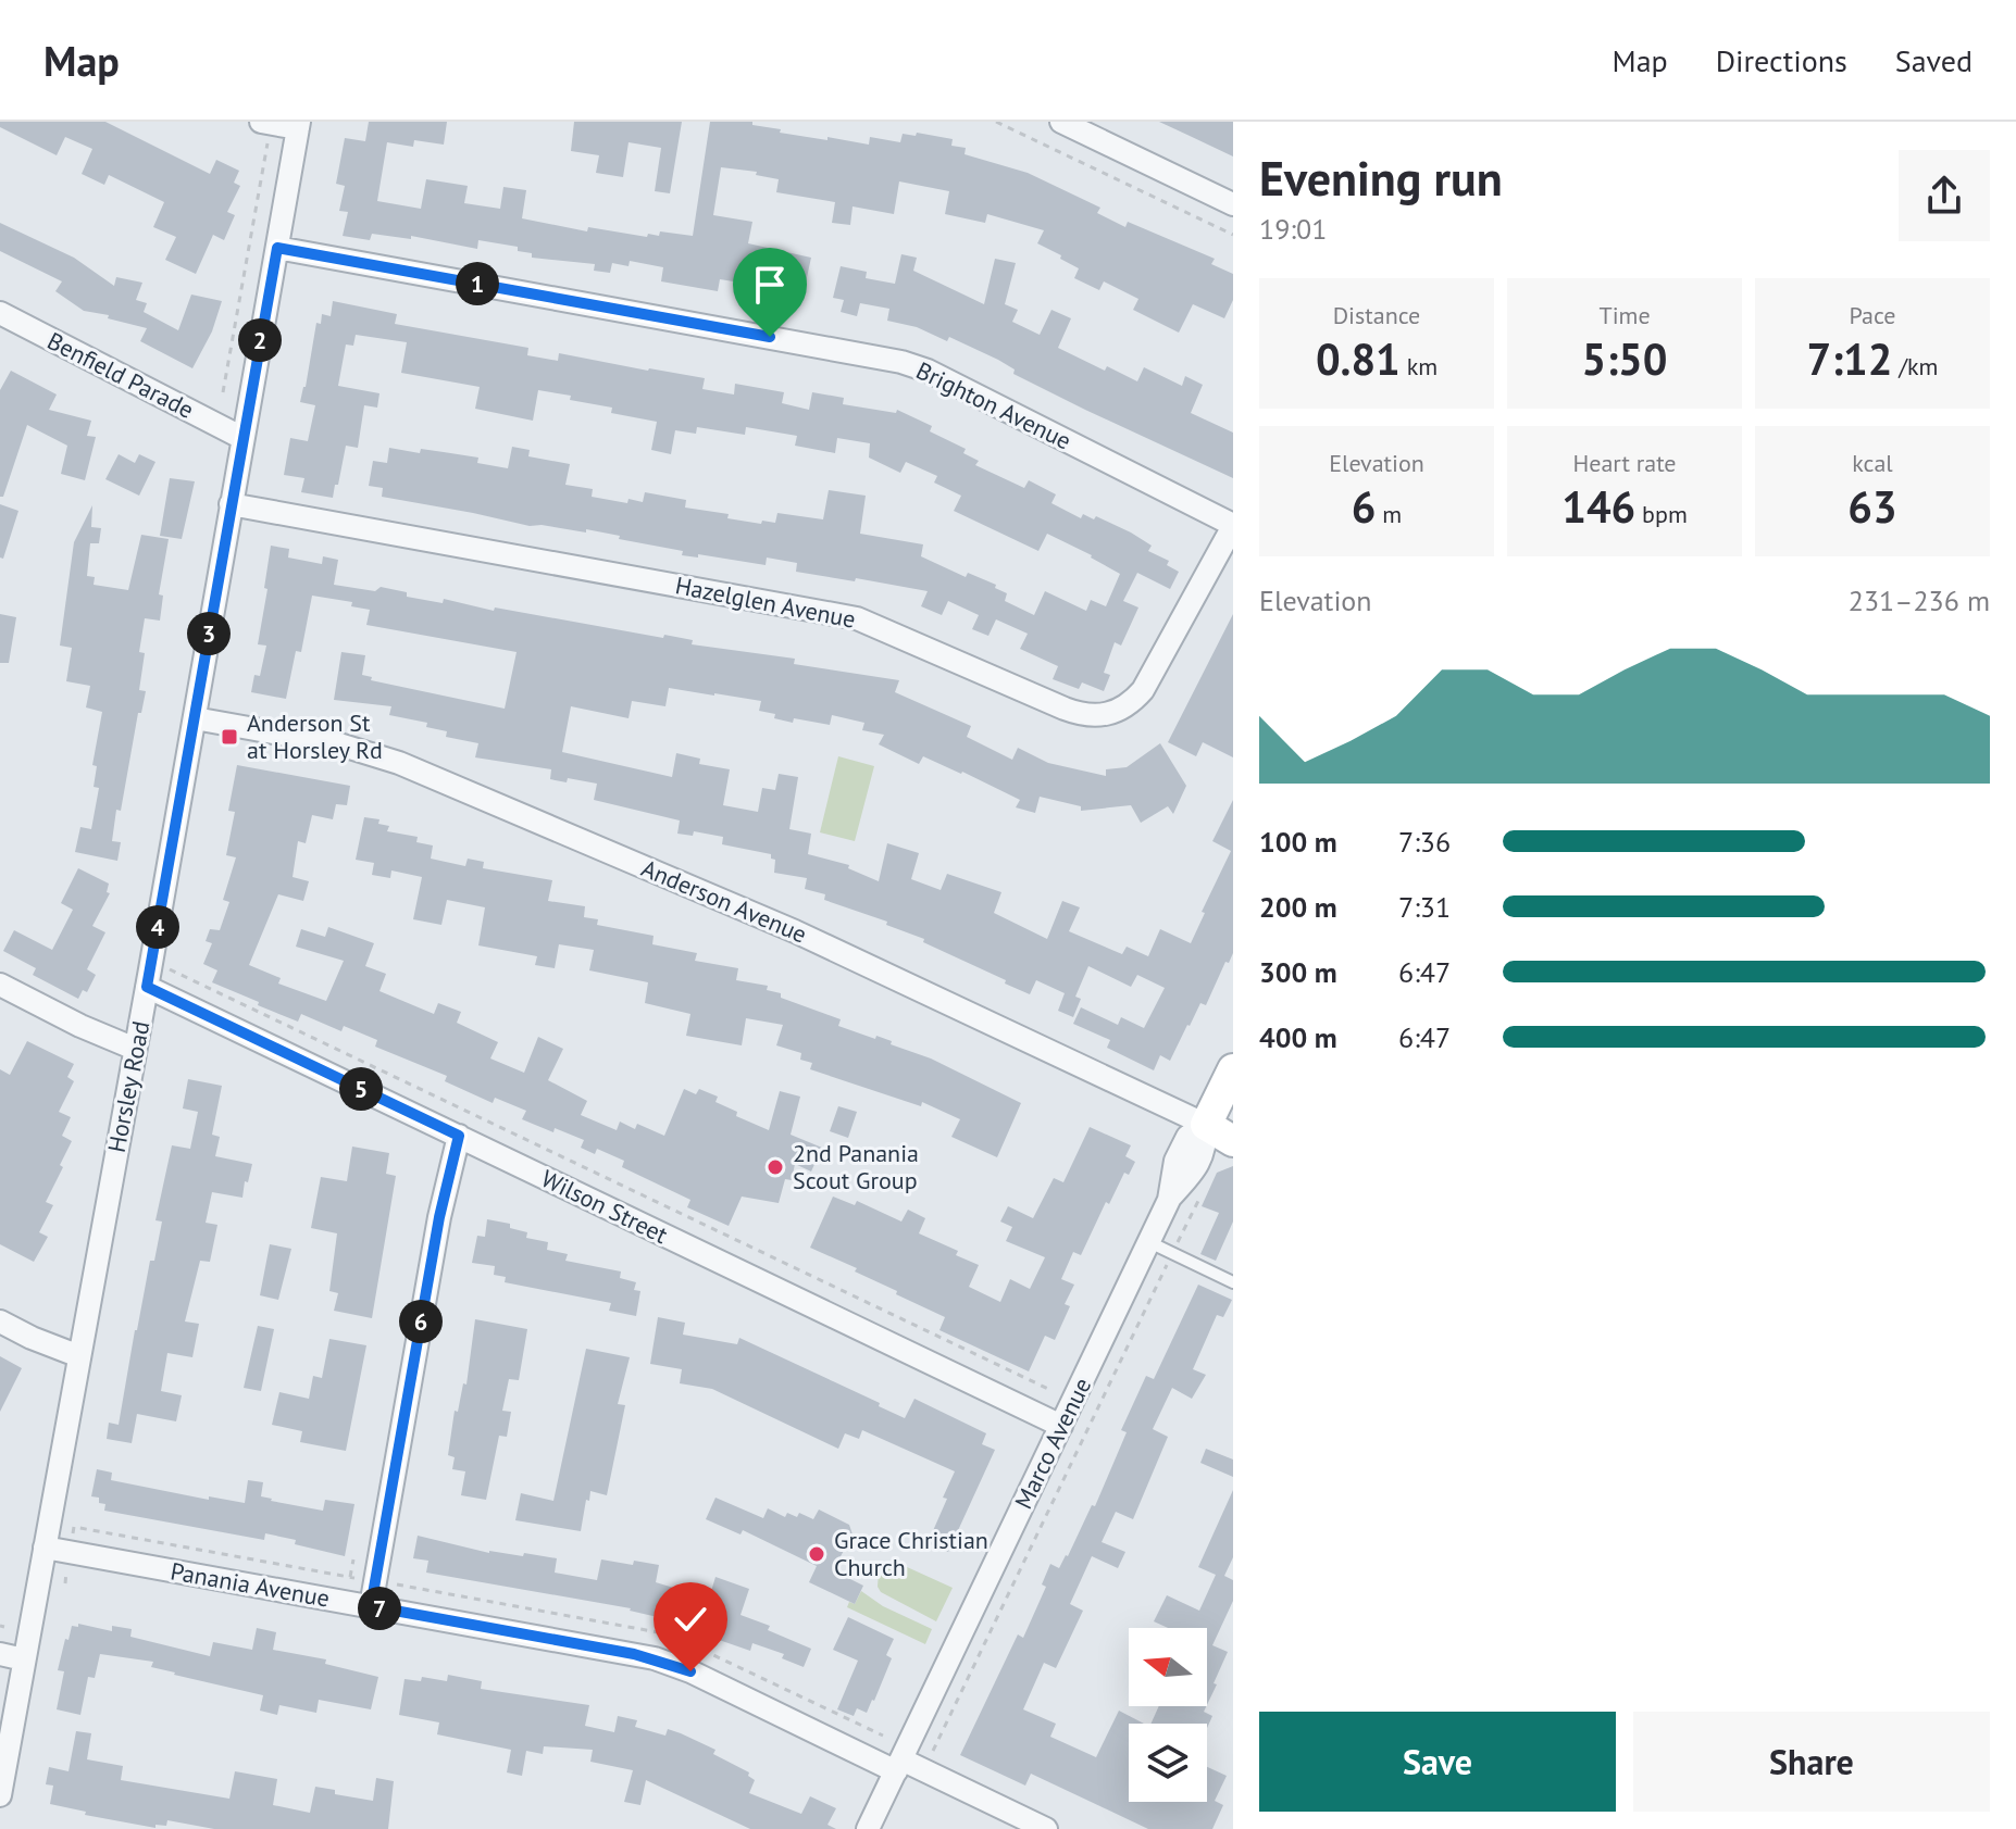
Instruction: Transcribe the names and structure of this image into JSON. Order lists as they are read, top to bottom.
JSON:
{
  "streets": {
    "street": [
      "Benfield Parade",
      "Brighton Avenue",
      "Hazelglen Avenue",
      "Anderson Avenue",
      "Horsley Road",
      "Wilson Street",
      "Marco Avenue",
      "Panania Avenue"
    ]
  },
  "crossings": [
    ["Benfield Parade", "Horsley Road"],
    ["Brighton Avenue", "Hazelglen Avenue"],
    ["Brighton Avenue", "Horsley Road"],
    ["Hazelglen Avenue", "Horsley Road"],
    ["Anderson Avenue", "Horsley Road"],
    ["Anderson Avenue", "Marco Avenue"],
    ["Horsley Road", "Wilson Street"],
    ["Horsley Road", "Panania Avenue"],
    ["Wilson Street", "Marco Avenue"],
    ["Marco Avenue", "Panania Avenue"]
  ],
  "places": {
    "transit": ["Anderson St at Horsley Rd"],
    "other": ["2nd Panania Scout Group", "Grace Christian Church"]
  },
  "north": "left",
  "page": {
    "header": "Map",
    "nav": ["Map", "Directions", "Saved"],
    "heading": ["Evening run", "19:01"],
    "pins": [
      "1",
      "2",
      "3",
      "4",
      "5",
      "6",
      "7"
    ],
    "stats": [
      ["Distance", "0.81 km"],
      ["Time", "5:50"],
      ["Pace", "7:12 /km"],
      ["Elevation", "6 m"],
      ["Heart rate", "146 bpm"],
      ["kcal", "63"]
    ],
    "chart": ["Elevation", "231–236 m"],
    "list": [
      {
        "name": "100 m",
        "note": "7:36"
      },
      {
        "name": "200 m",
        "note": "7:31"
      },
      {
        "name": "300 m",
        "note": "6:47"
      },
      {
        "name": "400 m",
        "note": "6:47"
      }
    ],
    "buttons": ["Save", "Share"]
  }
}
